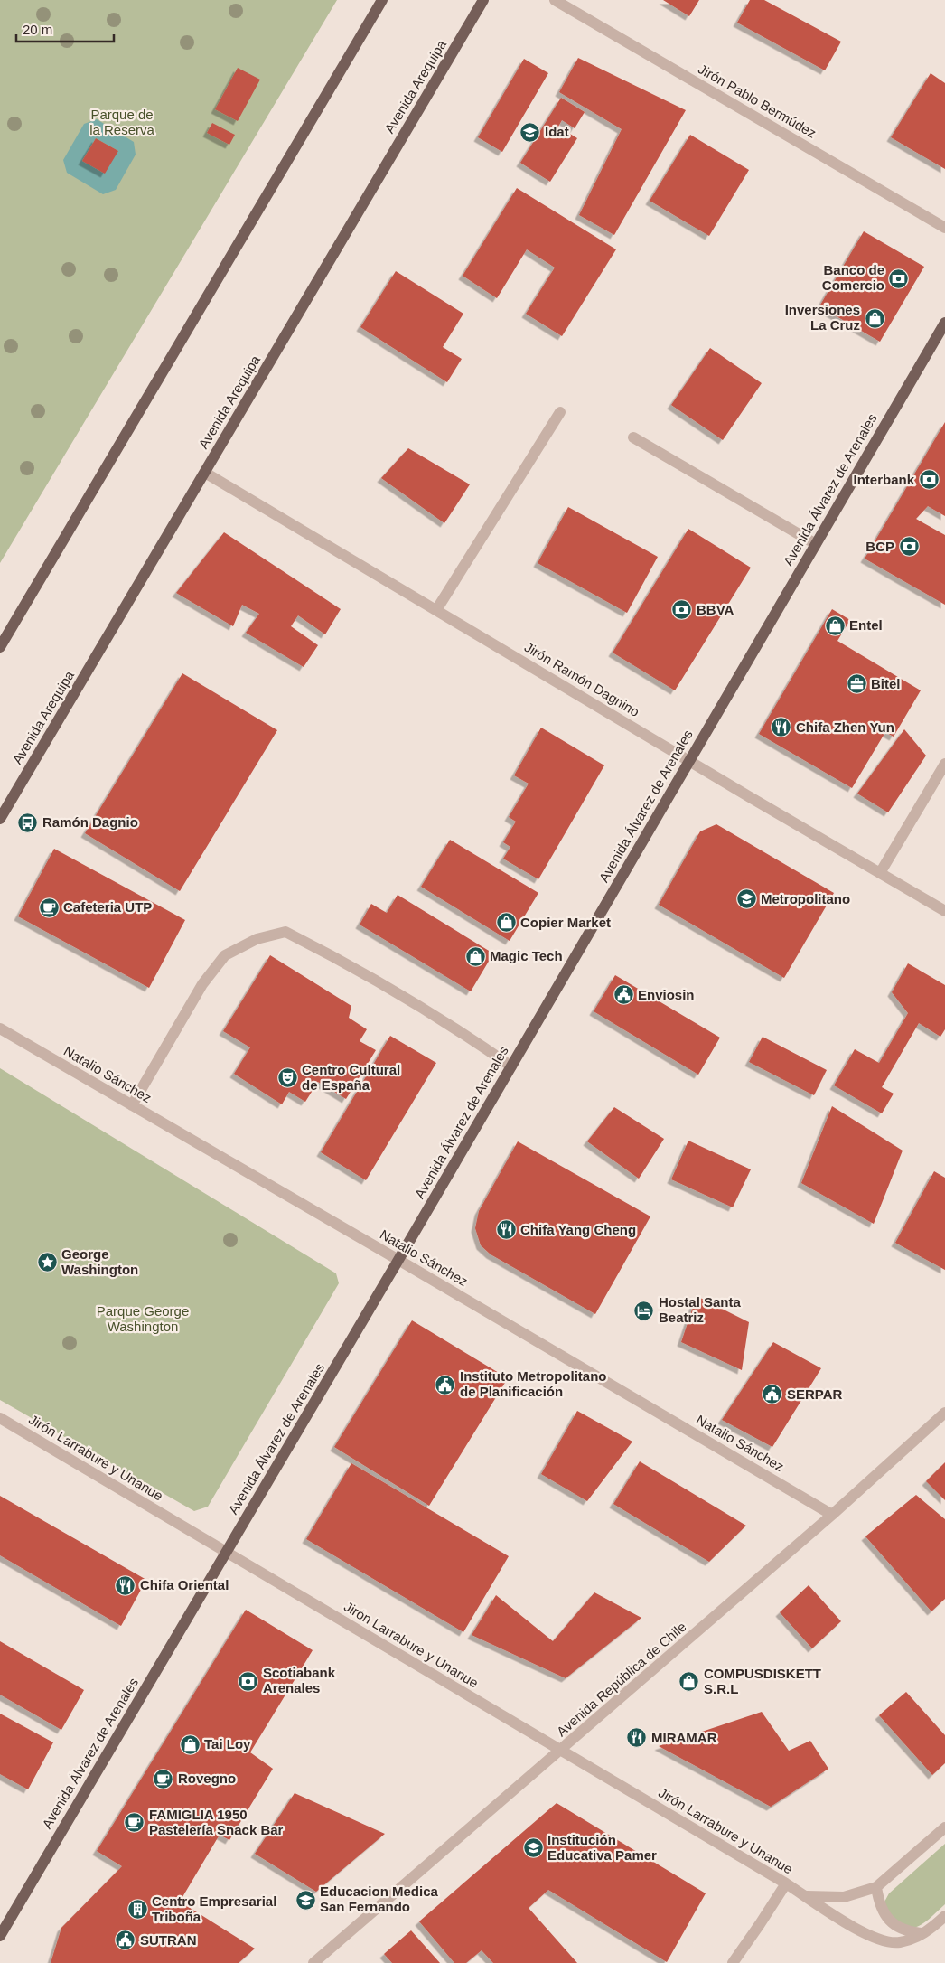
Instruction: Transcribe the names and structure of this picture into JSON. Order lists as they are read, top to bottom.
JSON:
{
  "streets": {
    "main road": ["Avenida Arequipa", "Avenida Álvarez de Arenales"],
    "street": [
      "Jirón Pablo Bermúdez",
      "Jirón Ramón Dagnino",
      "Natalio Sánchez",
      "Jirón Larrabure y Unanue",
      "Avenida República de Chile"
    ]
  },
  "crossings": [
    ["Avenida Arequipa", "Jirón Ramón Dagnino"],
    ["Avenida Álvarez de Arenales", "Jirón Ramón Dagnino"],
    ["Avenida Álvarez de Arenales", "Natalio Sánchez"],
    ["Avenida Álvarez de Arenales", "Jirón Larrabure y Unanue"],
    ["Natalio Sánchez", "Avenida República de Chile"],
    ["Jirón Larrabure y Unanue", "Avenida República de Chile"]
  ],
  "parks": ["Parque de la Reserva", "Parque George Washington"],
  "places": {
    "school or university": [
      "Idat",
      "Metropolitano",
      "Institución Educativa Pamer",
      "Educacion Medica San Fernando"
    ],
    "bank": [
      "Banco de Comercio",
      "Interbank",
      "BCP",
      "BBVA",
      "Scotiabank Arenales"
    ],
    "shop": [
      "Inversiones La Cruz",
      "Entel",
      "Copier Market",
      "Magic Tech",
      "COMPUSDISKETT S.R.L",
      "Tai Loy"
    ],
    "office": ["Bitel"],
    "restaurant": [
      "Chifa Zhen Yun",
      "Chifa Yang Cheng",
      "Chifa Oriental",
      "MIRAMAR"
    ],
    "bus stop": ["Ramón Dagnio"],
    "cafe": ["Cafeteria UTP", "Rovegno", "FAMIGLIA 1950 Pastelería Snack Bar"],
    "public building": [
      "Enviosin",
      "Instituto Metropolitano de Planificación",
      "SERPAR",
      "SUTRAN"
    ],
    "theatre": ["Centro Cultural de España"],
    "place": ["George Washington"],
    "hotel": ["Hostal Santa Beatriz"],
    "building": ["Centro Empresarial Triboña"]
  },
  "scale_bar": "20 m"
}
